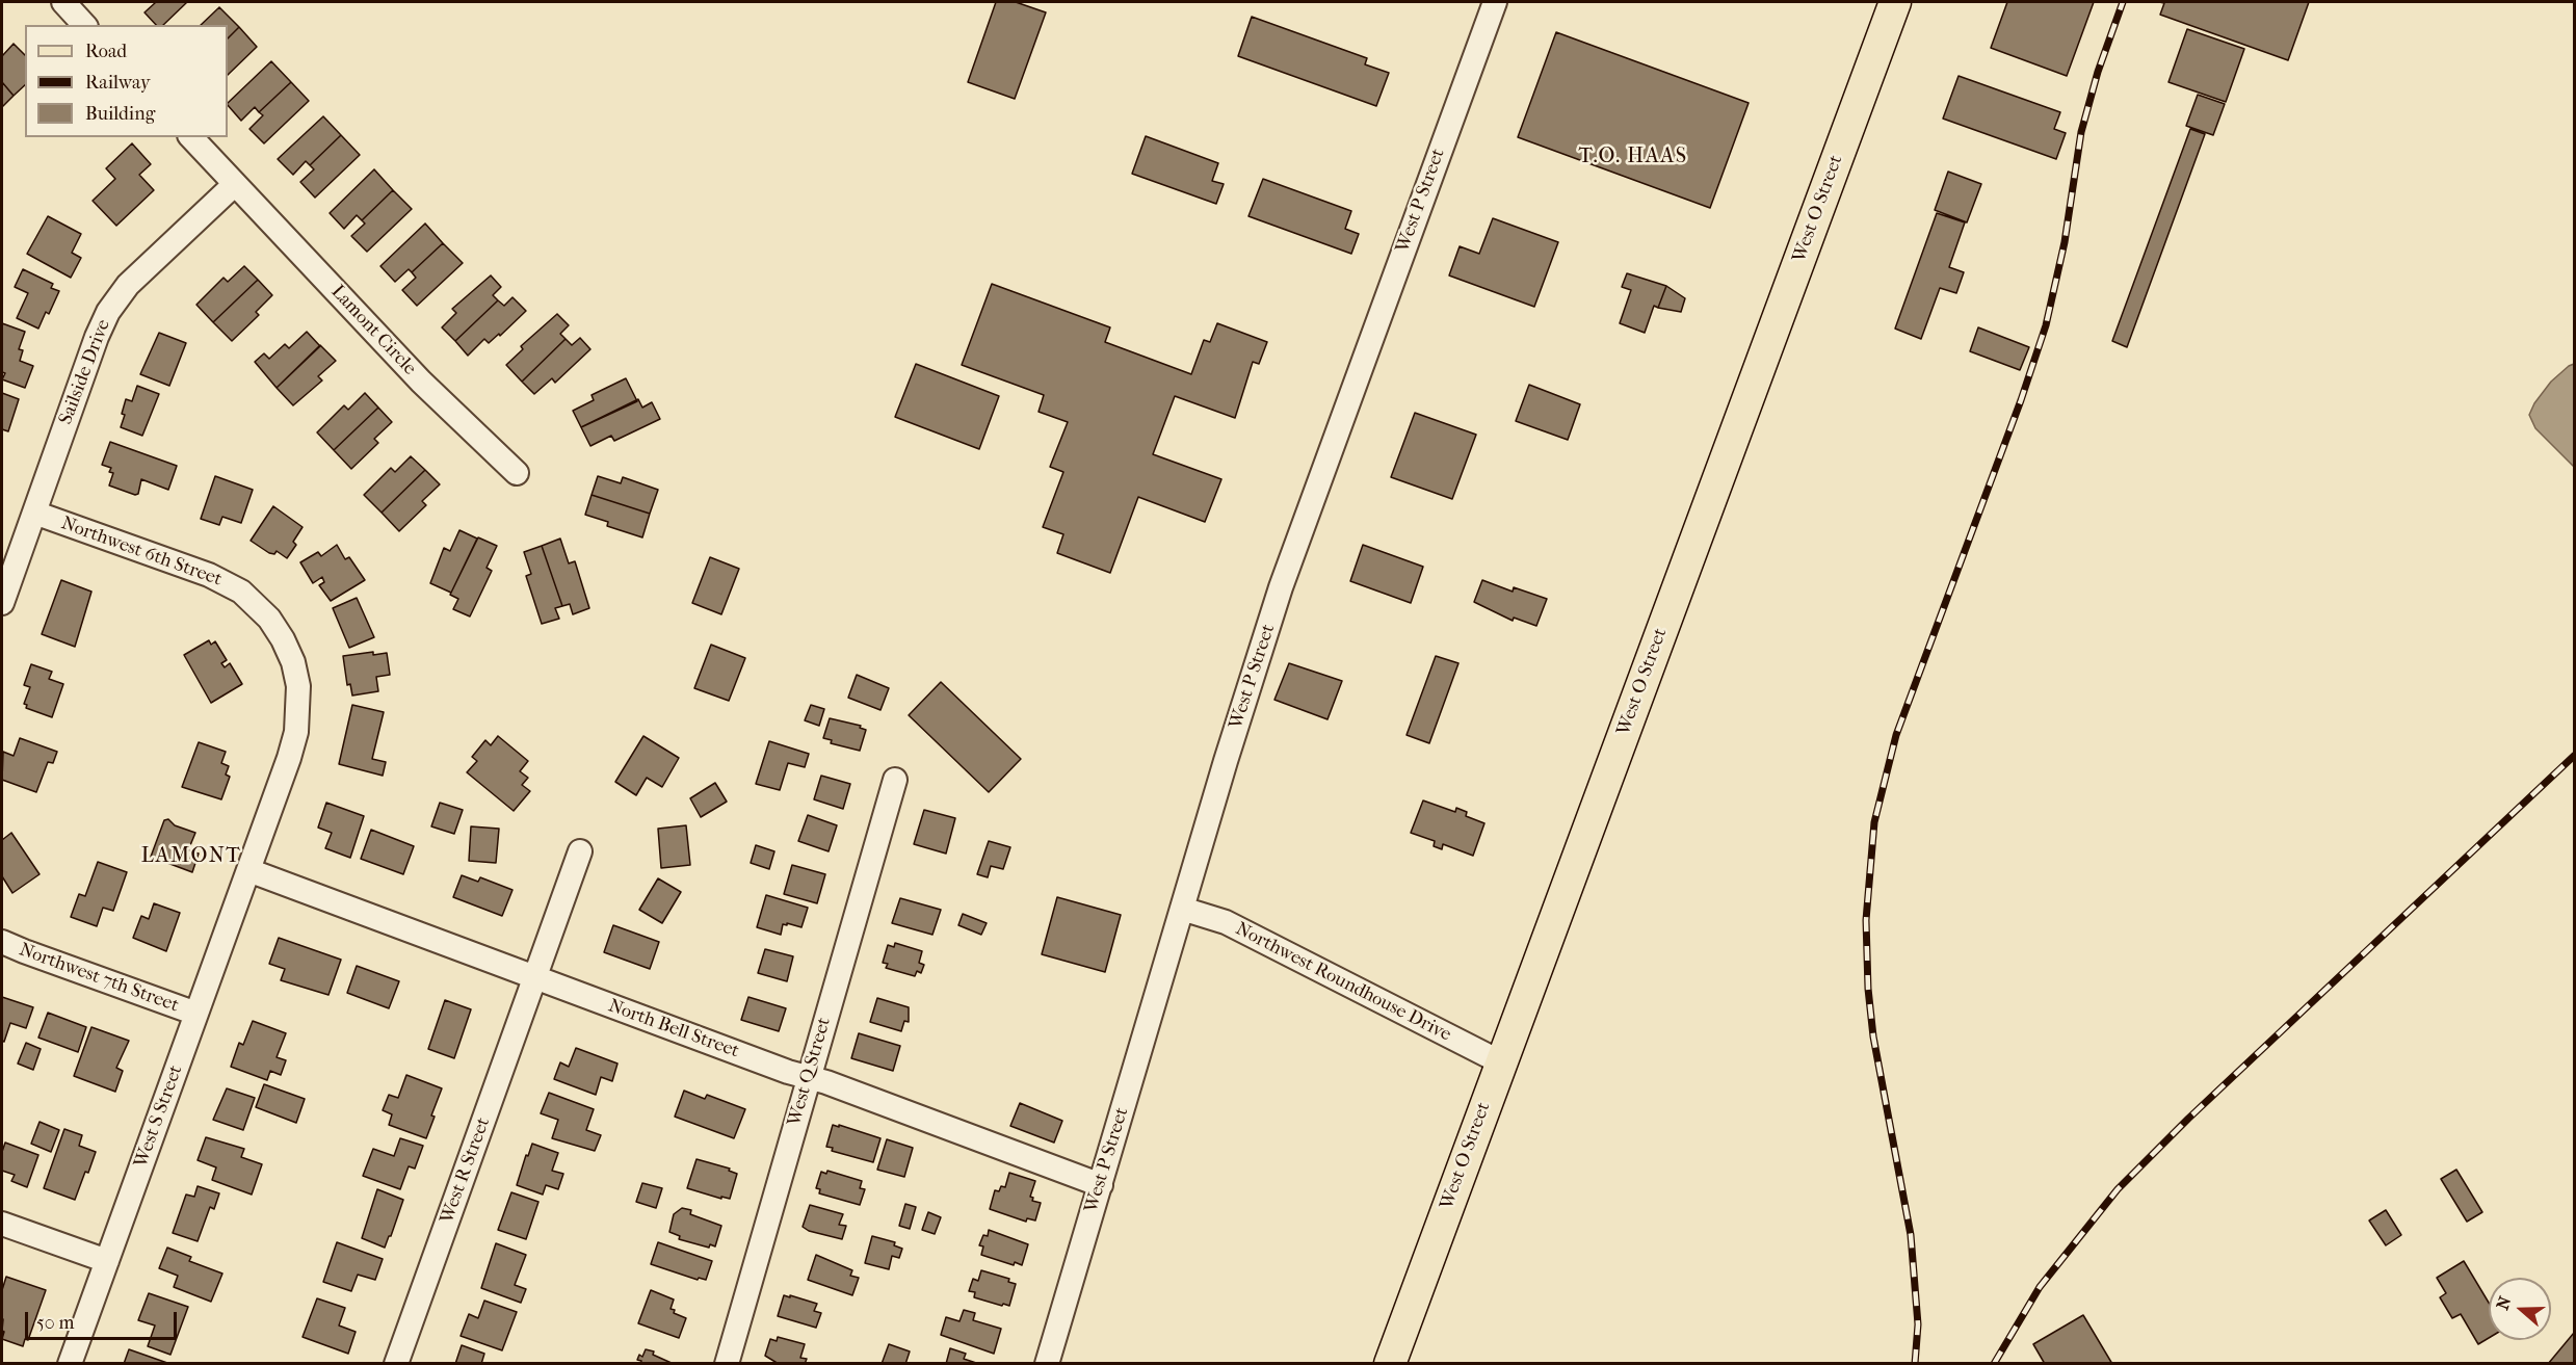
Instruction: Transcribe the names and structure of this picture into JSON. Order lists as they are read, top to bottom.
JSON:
{
  "streets": {
    "main road": ["West O Street"],
    "street": [
      "West P Street",
      "Lamont Circle",
      "Sailside Drive",
      "Northwest 6th Street",
      "Northwest 7th Street",
      "Northwest Roundhouse Drive",
      "North Bell Street",
      "West Q Street",
      "West S Street",
      "West R Street"
    ]
  },
  "crossings": [
    ["West P Street", "Northwest Roundhouse Drive"],
    ["West P Street", "North Bell Street"],
    ["West O Street", "Northwest Roundhouse Drive"],
    ["Lamont Circle", "Sailside Drive"],
    ["Sailside Drive", "Northwest 6th Street"],
    ["Northwest 6th Street", "North Bell Street"],
    ["Northwest 6th Street", "West S Street"],
    ["Northwest 7th Street", "West S Street"],
    ["North Bell Street", "West Q Street"],
    ["North Bell Street", "West S Street"],
    ["North Bell Street", "West R Street"]
  ],
  "districts": ["T.O. HAAS", "LAMONT"],
  "legend": ["Road", "Railway", "Building"],
  "scale_bar": "50 m",
  "north": "left"
}
